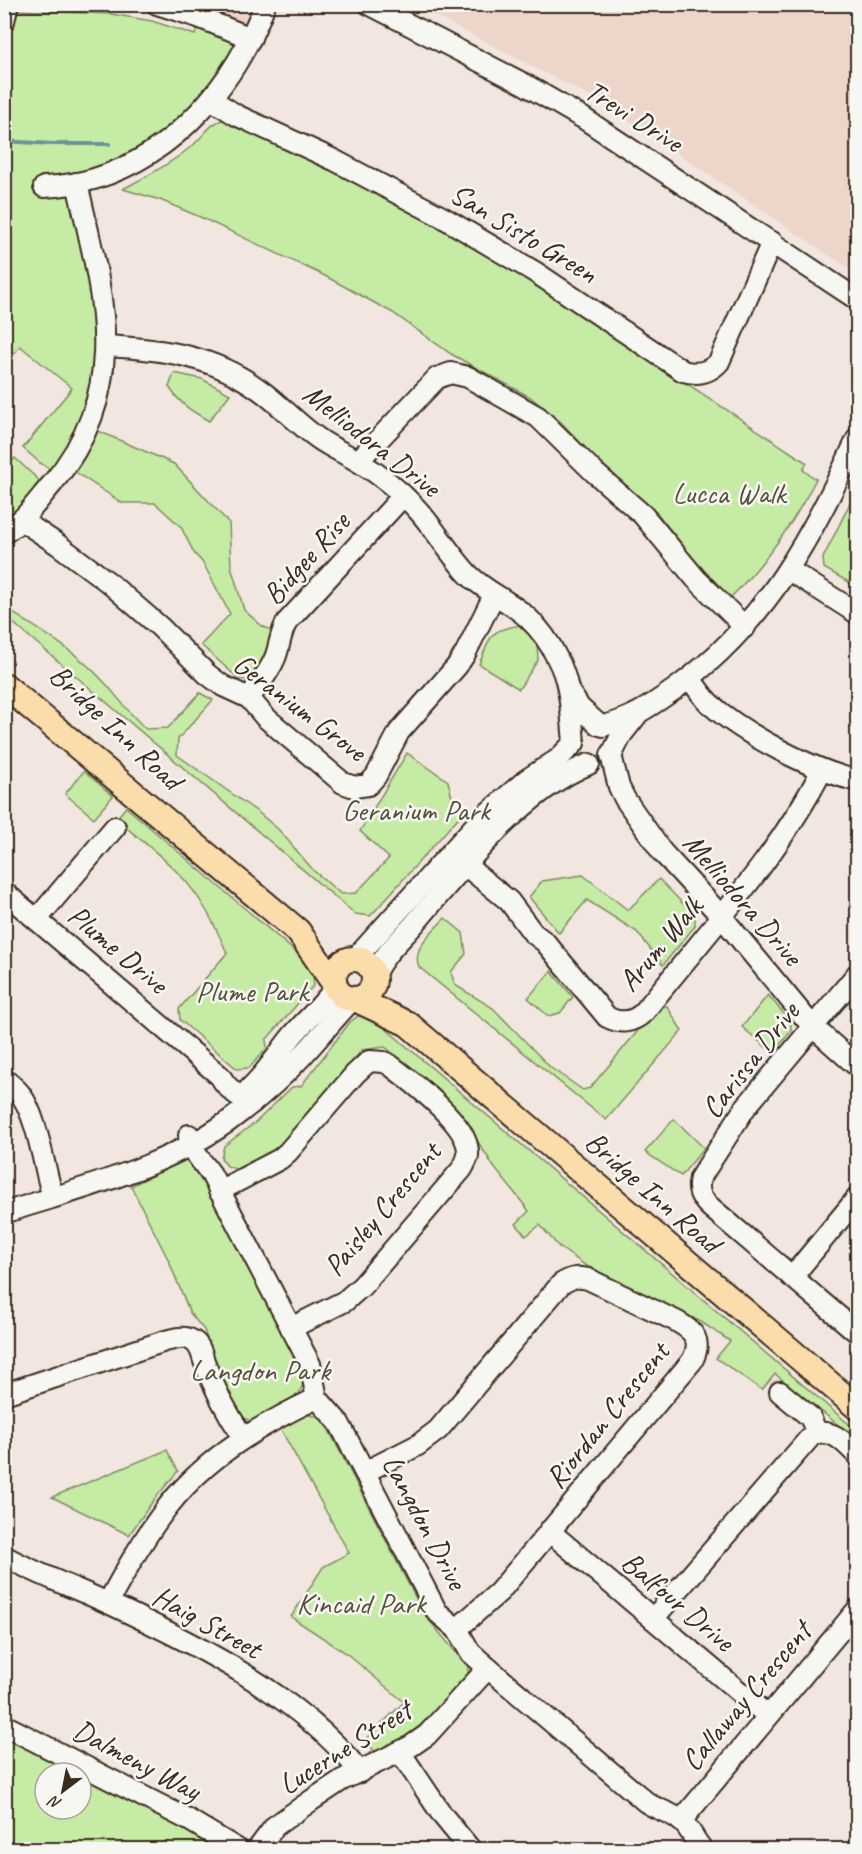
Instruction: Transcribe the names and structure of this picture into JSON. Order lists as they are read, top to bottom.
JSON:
{
  "streets": {
    "main road": ["Bridge Inn Road"],
    "street": [
      "Trevi Drive",
      "San Sisto Green",
      "Melliodora Drive",
      "Bidgee Rise",
      "Geranium Grove",
      "Arum Walk",
      "Plume Drive",
      "Carissa Drive",
      "Paisley Crescent",
      "Riordan Crescent",
      "Langdon Drive",
      "Balfour Drive",
      "Haig Street",
      "Callaway Crescent",
      "Lucerne Street",
      "Dalmeny Way"
    ]
  },
  "crossings": [
    ["Trevi Drive", "San Sisto Green"],
    ["Melliodora Drive", "Bidgee Rise"],
    ["Melliodora Drive", "Geranium Grove"],
    ["Melliodora Drive", "Arum Walk"],
    ["Melliodora Drive", "Carissa Drive"],
    ["Bidgee Rise", "Geranium Grove"],
    ["Paisley Crescent", "Langdon Drive"],
    ["Riordan Crescent", "Langdon Drive"],
    ["Riordan Crescent", "Balfour Drive"],
    ["Langdon Drive", "Callaway Crescent"],
    ["Langdon Drive", "Lucerne Street"],
    ["Balfour Drive", "Callaway Crescent"],
    ["Haig Street", "Lucerne Street"]
  ],
  "parks": [
    "Lucca Walk",
    "Geranium Park",
    "Plume Park",
    "Langdon Park",
    "Kincaid Park"
  ],
  "north": "bottom left"
}
